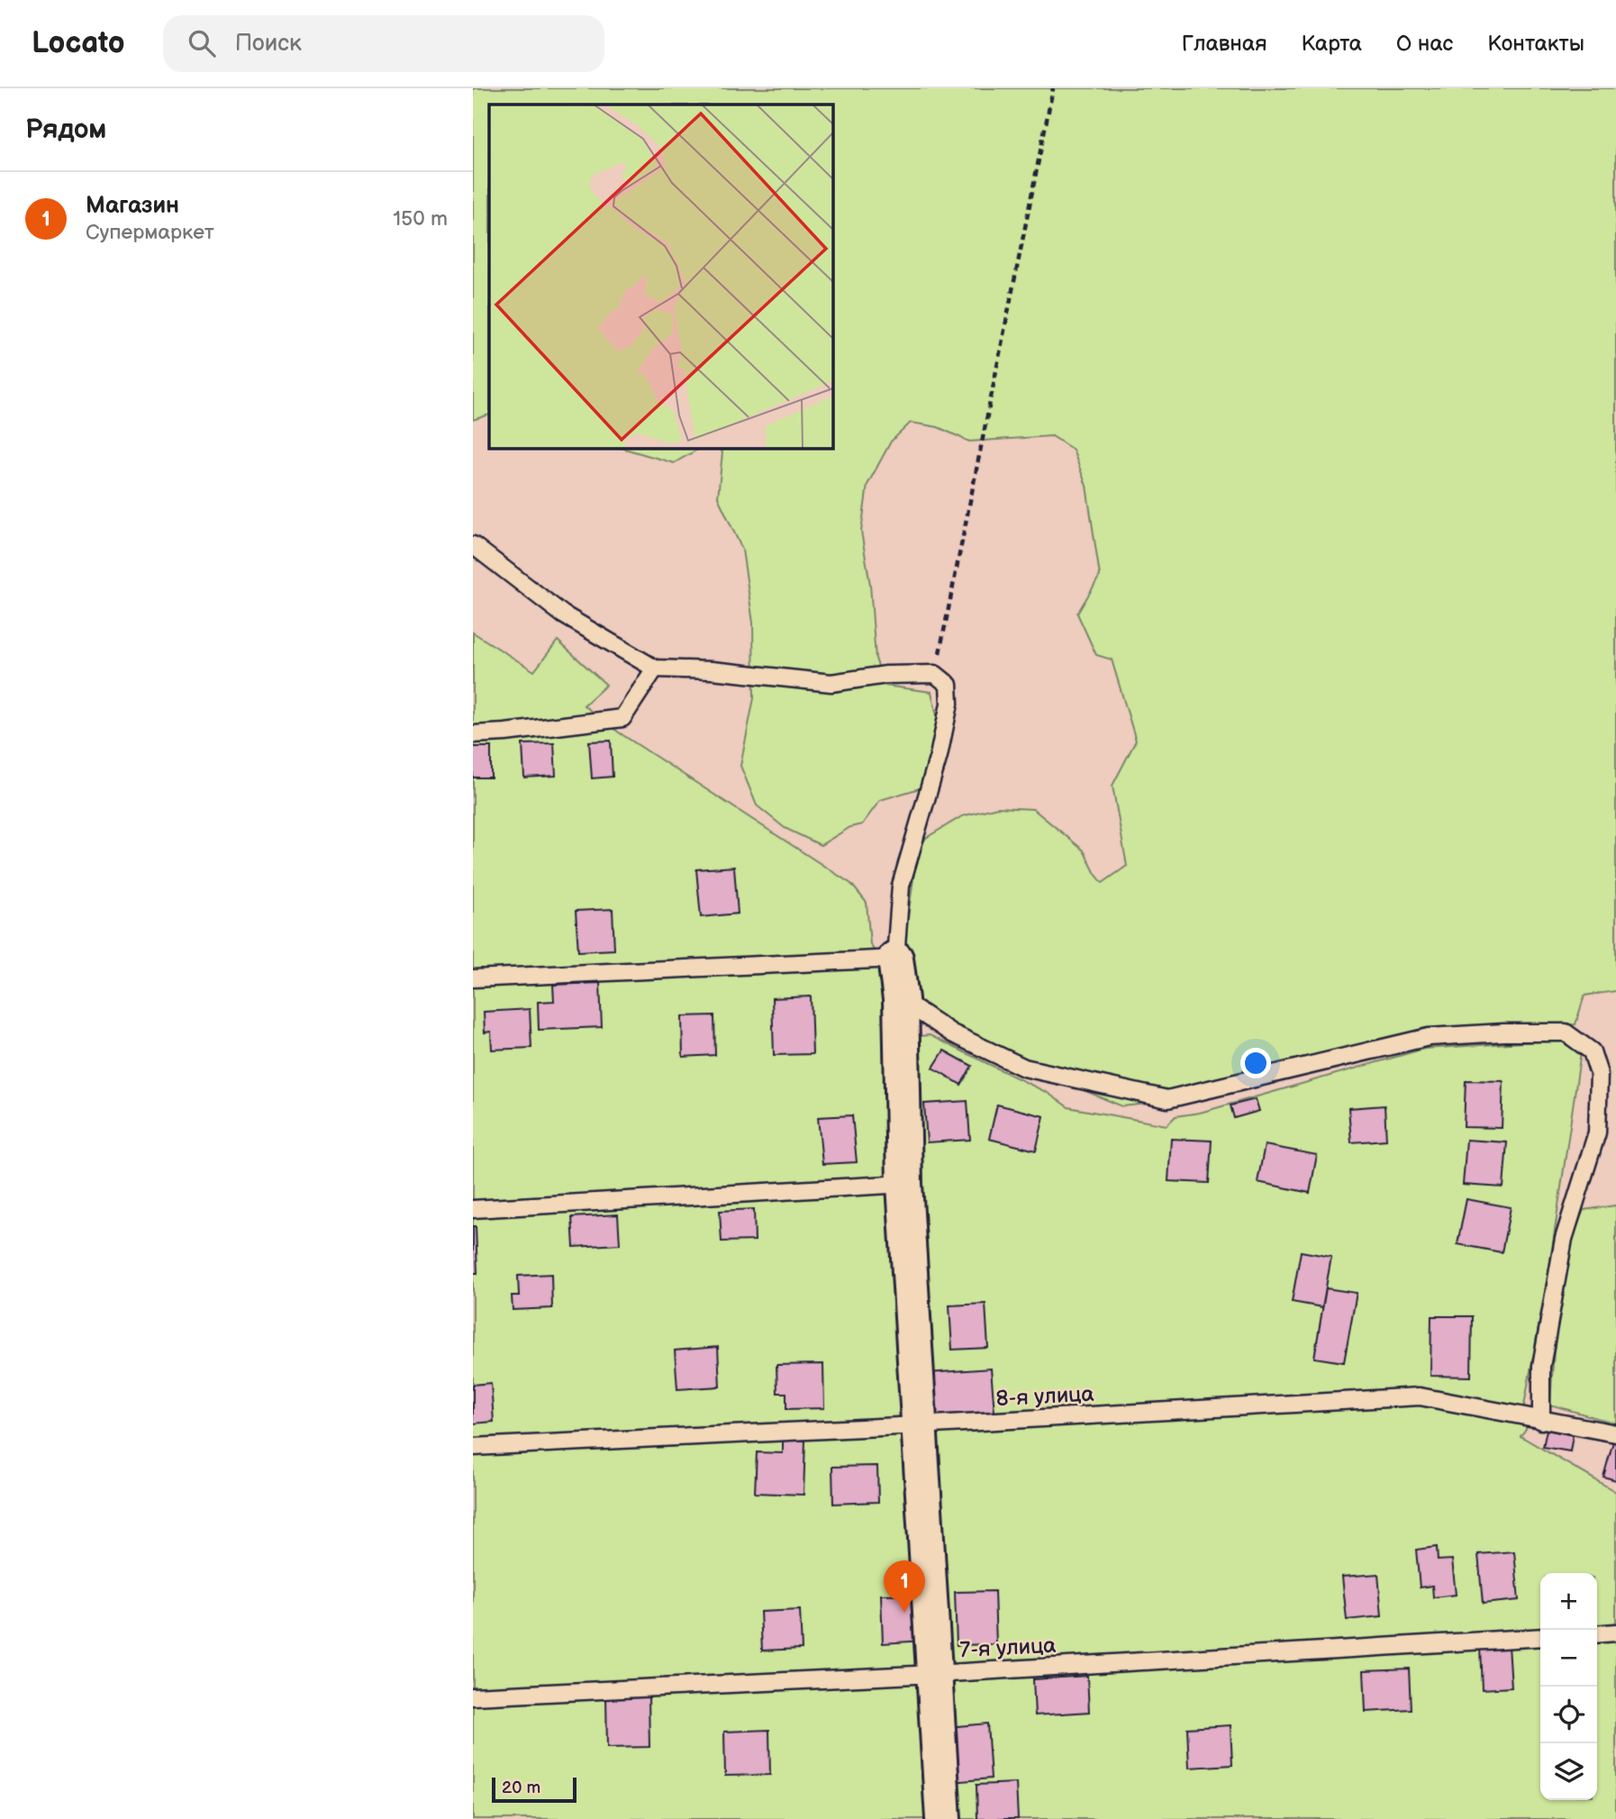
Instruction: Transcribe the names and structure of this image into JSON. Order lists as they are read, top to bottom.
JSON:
{
  "streets": {
    "lane": ["8-я улица", "7-я улица"]
  },
  "scale_bar": "20 m",
  "page": {
    "header": "Locato",
    "search": "Поиск",
    "nav": [
      "Главная",
      "Карта",
      "О нас",
      "Контакты"
    ],
    "heading": "Рядом",
    "list": [
      {
        "mark": "1",
        "name": "Магазин",
        "note": "Супермаркет",
        "value": "150 m"
      }
    ],
    "pins": "1",
    "map_buttons": ["+", "−"],
    "scale": "20 m"
  }
}
